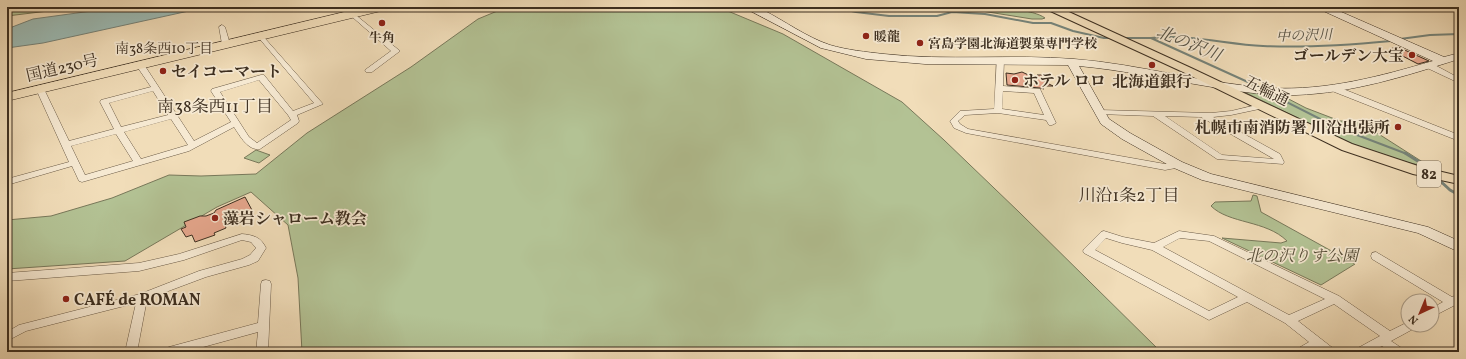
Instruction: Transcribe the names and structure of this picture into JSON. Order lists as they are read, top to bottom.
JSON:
{
  "streets": {
    "highway": ["国道230号"],
    "main road": ["五輪通", "82"]
  },
  "districts": ["南38条西10丁目", "南38条西11丁目", "川沿1条2丁目"],
  "water": ["中の沢川", "北の沢川"],
  "parks": ["北の沢りす公園"],
  "places": [
    "牛角",
    "暖龍",
    "宮島学園北海道製菓専門学校",
    "ゴールデン大宝",
    "北海道銀行",
    "セイコーマート",
    "ホテル ロロ",
    "札幌市南消防署 川沿出張所",
    "藻岩シャローム教会",
    "CAFÉ de ROMAN"
  ],
  "north": "bottom left"
}
